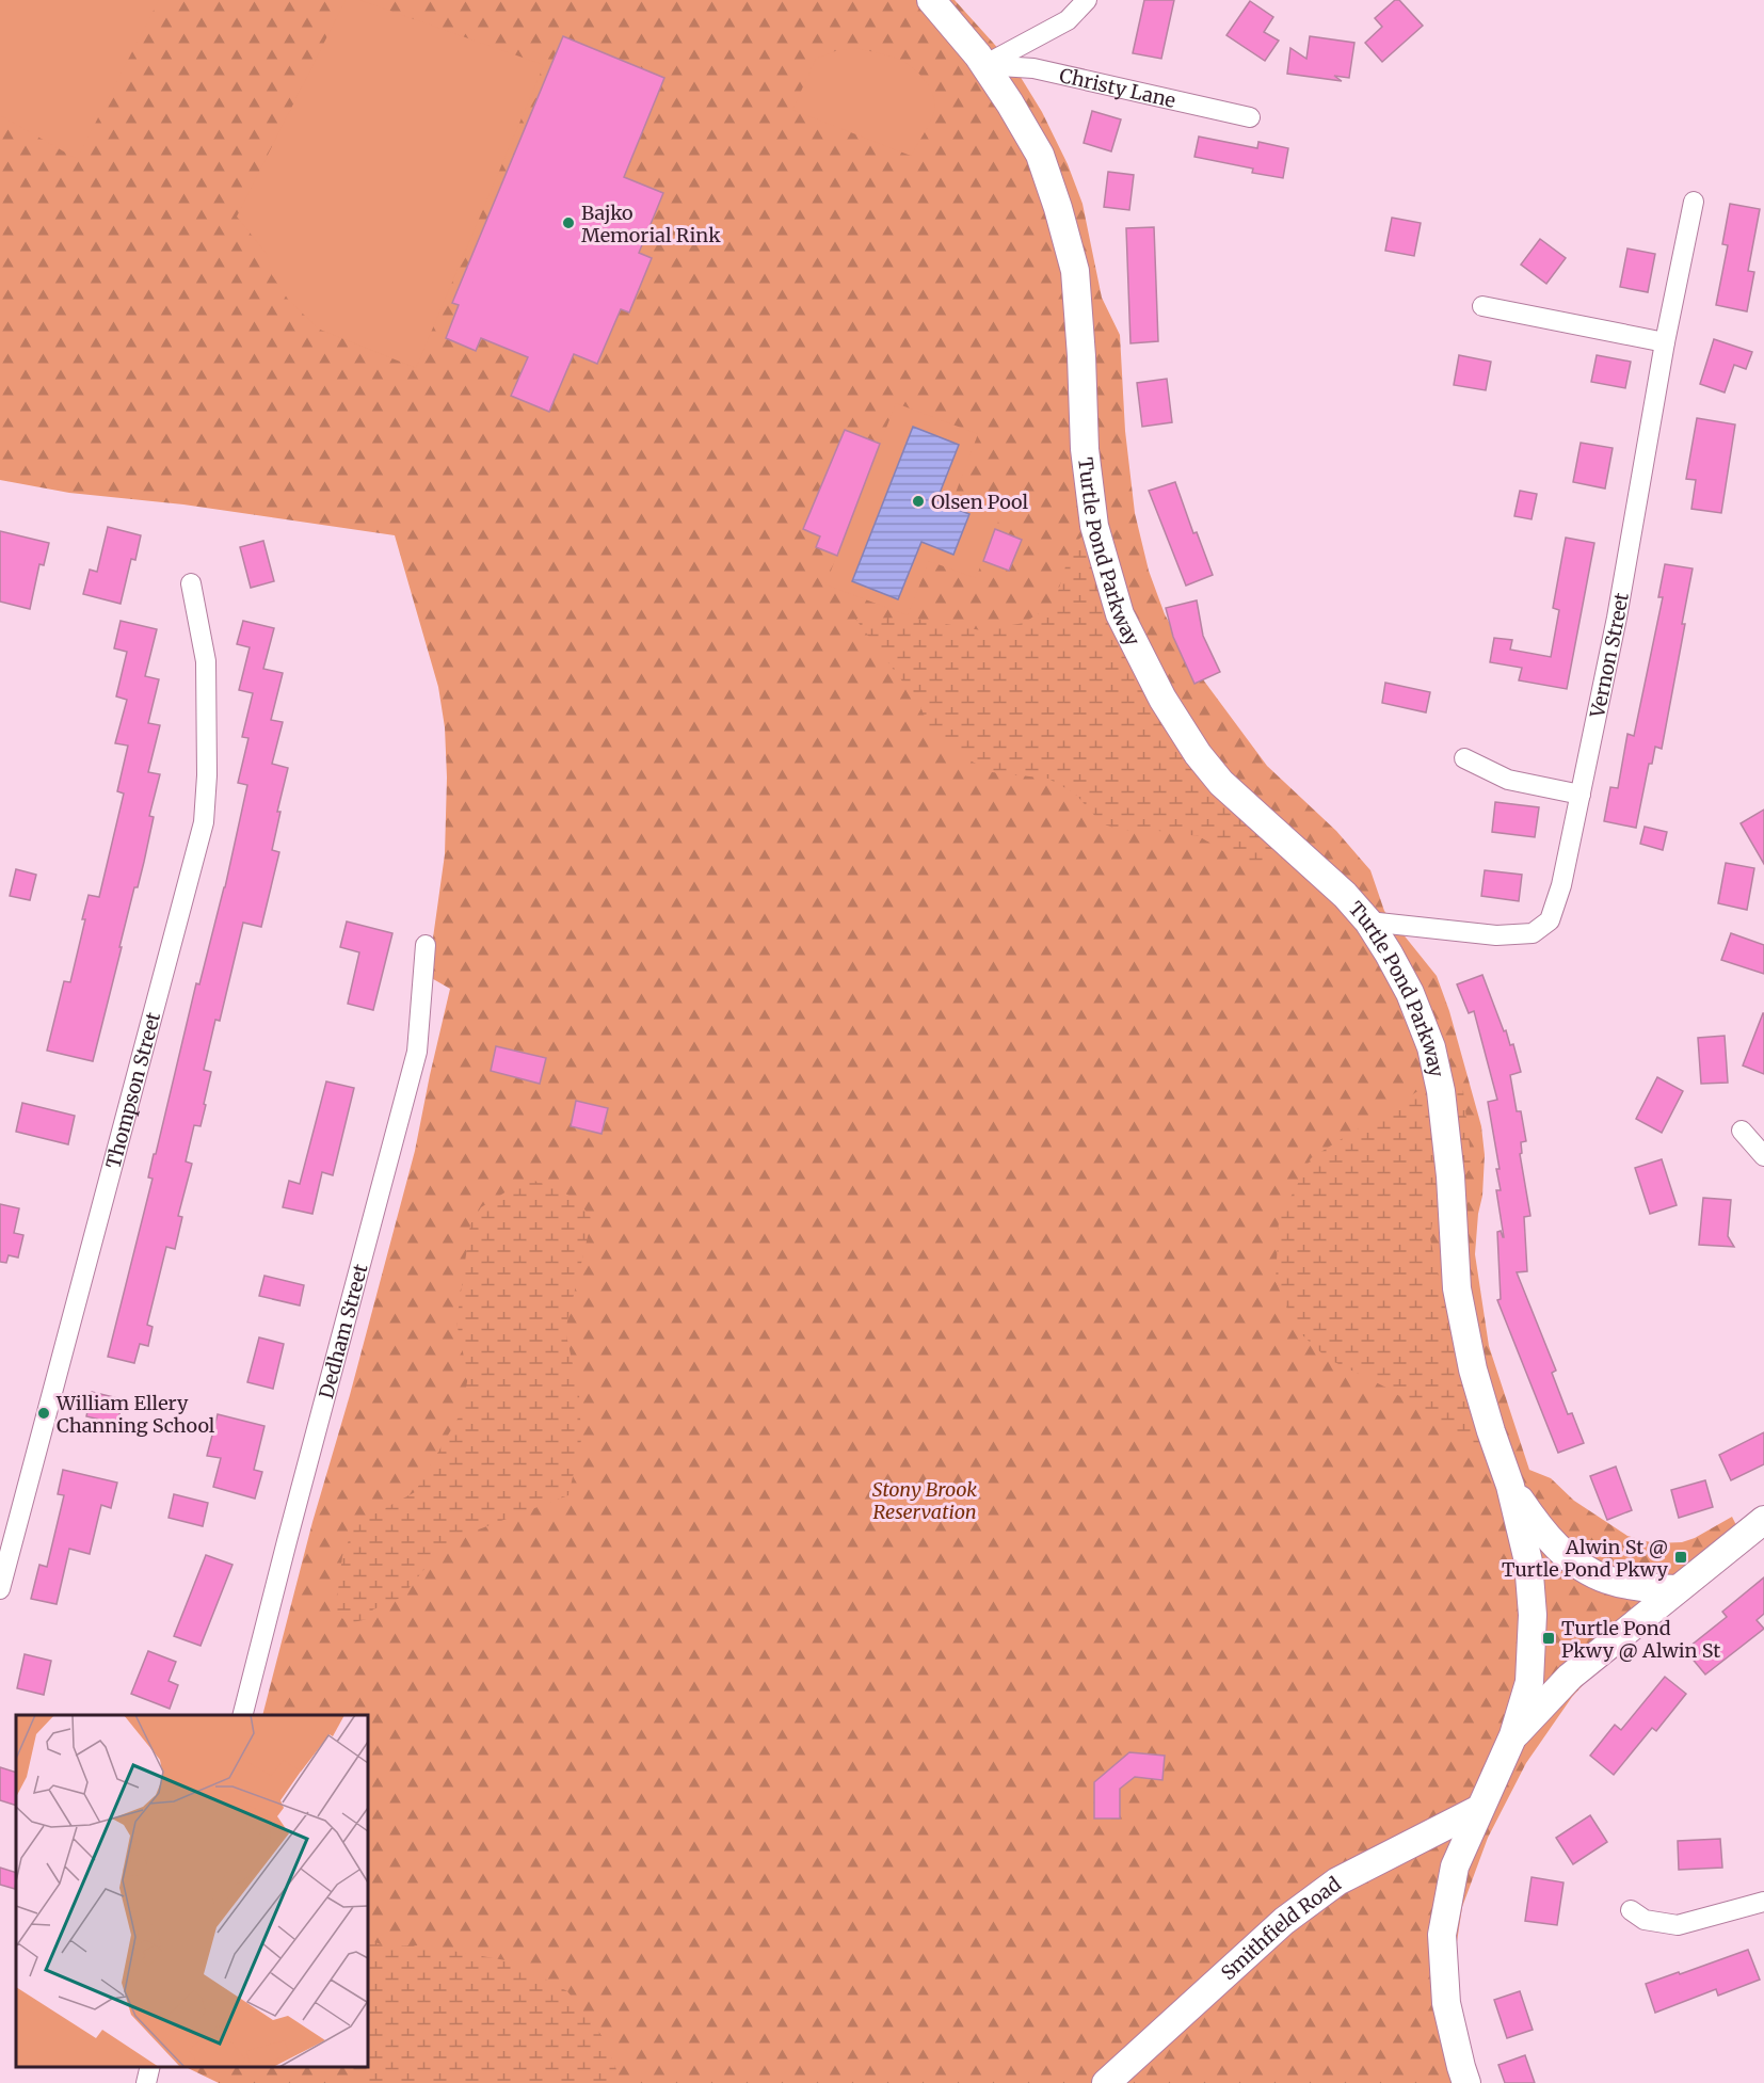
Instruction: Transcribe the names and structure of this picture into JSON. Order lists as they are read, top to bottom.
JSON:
{
  "streets": {
    "main road": ["Turtle Pond Parkway", "Smithfield Road"],
    "street": [
      "Christy Lane",
      "Vernon Street",
      "Thompson Street",
      "Dedham Street"
    ]
  },
  "crossings": [
    ["Christy Lane", "Turtle Pond Parkway"],
    ["Turtle Pond Parkway", "Vernon Street"],
    ["Turtle Pond Parkway", "Smithfield Road"]
  ],
  "parks": ["Stony Brook Reservation"],
  "places": {
    "other": ["Bajko Memorial Rink", "Olsen Pool", "William Ellery Channing School"],
    "transit": ["Alwin St @ Turtle Pond Pkwy", "Turtle Pond Pkwy @ Alwin St"]
  }
}
